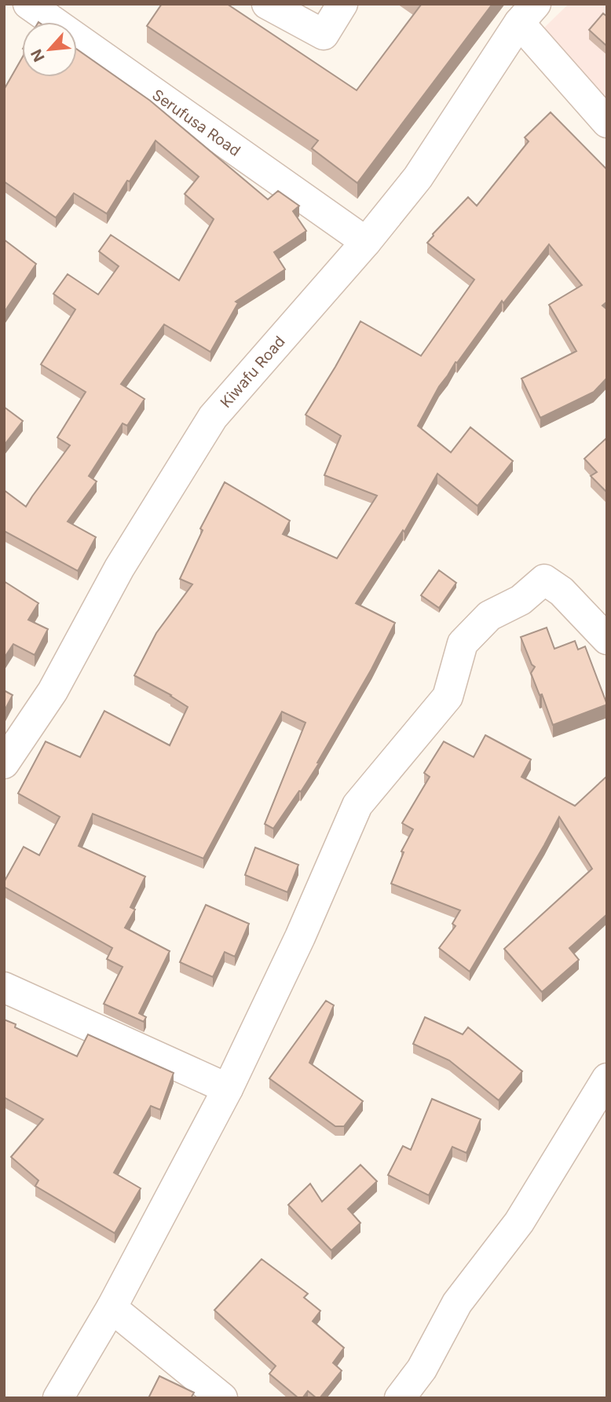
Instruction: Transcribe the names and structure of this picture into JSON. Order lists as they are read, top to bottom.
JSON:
{
  "streets": {
    "street": ["Serufusa Road", "Kiwafu Road"]
  },
  "crossings": [
    ["Serufusa Road", "Kiwafu Road"]
  ],
  "north": "bottom left"
}
